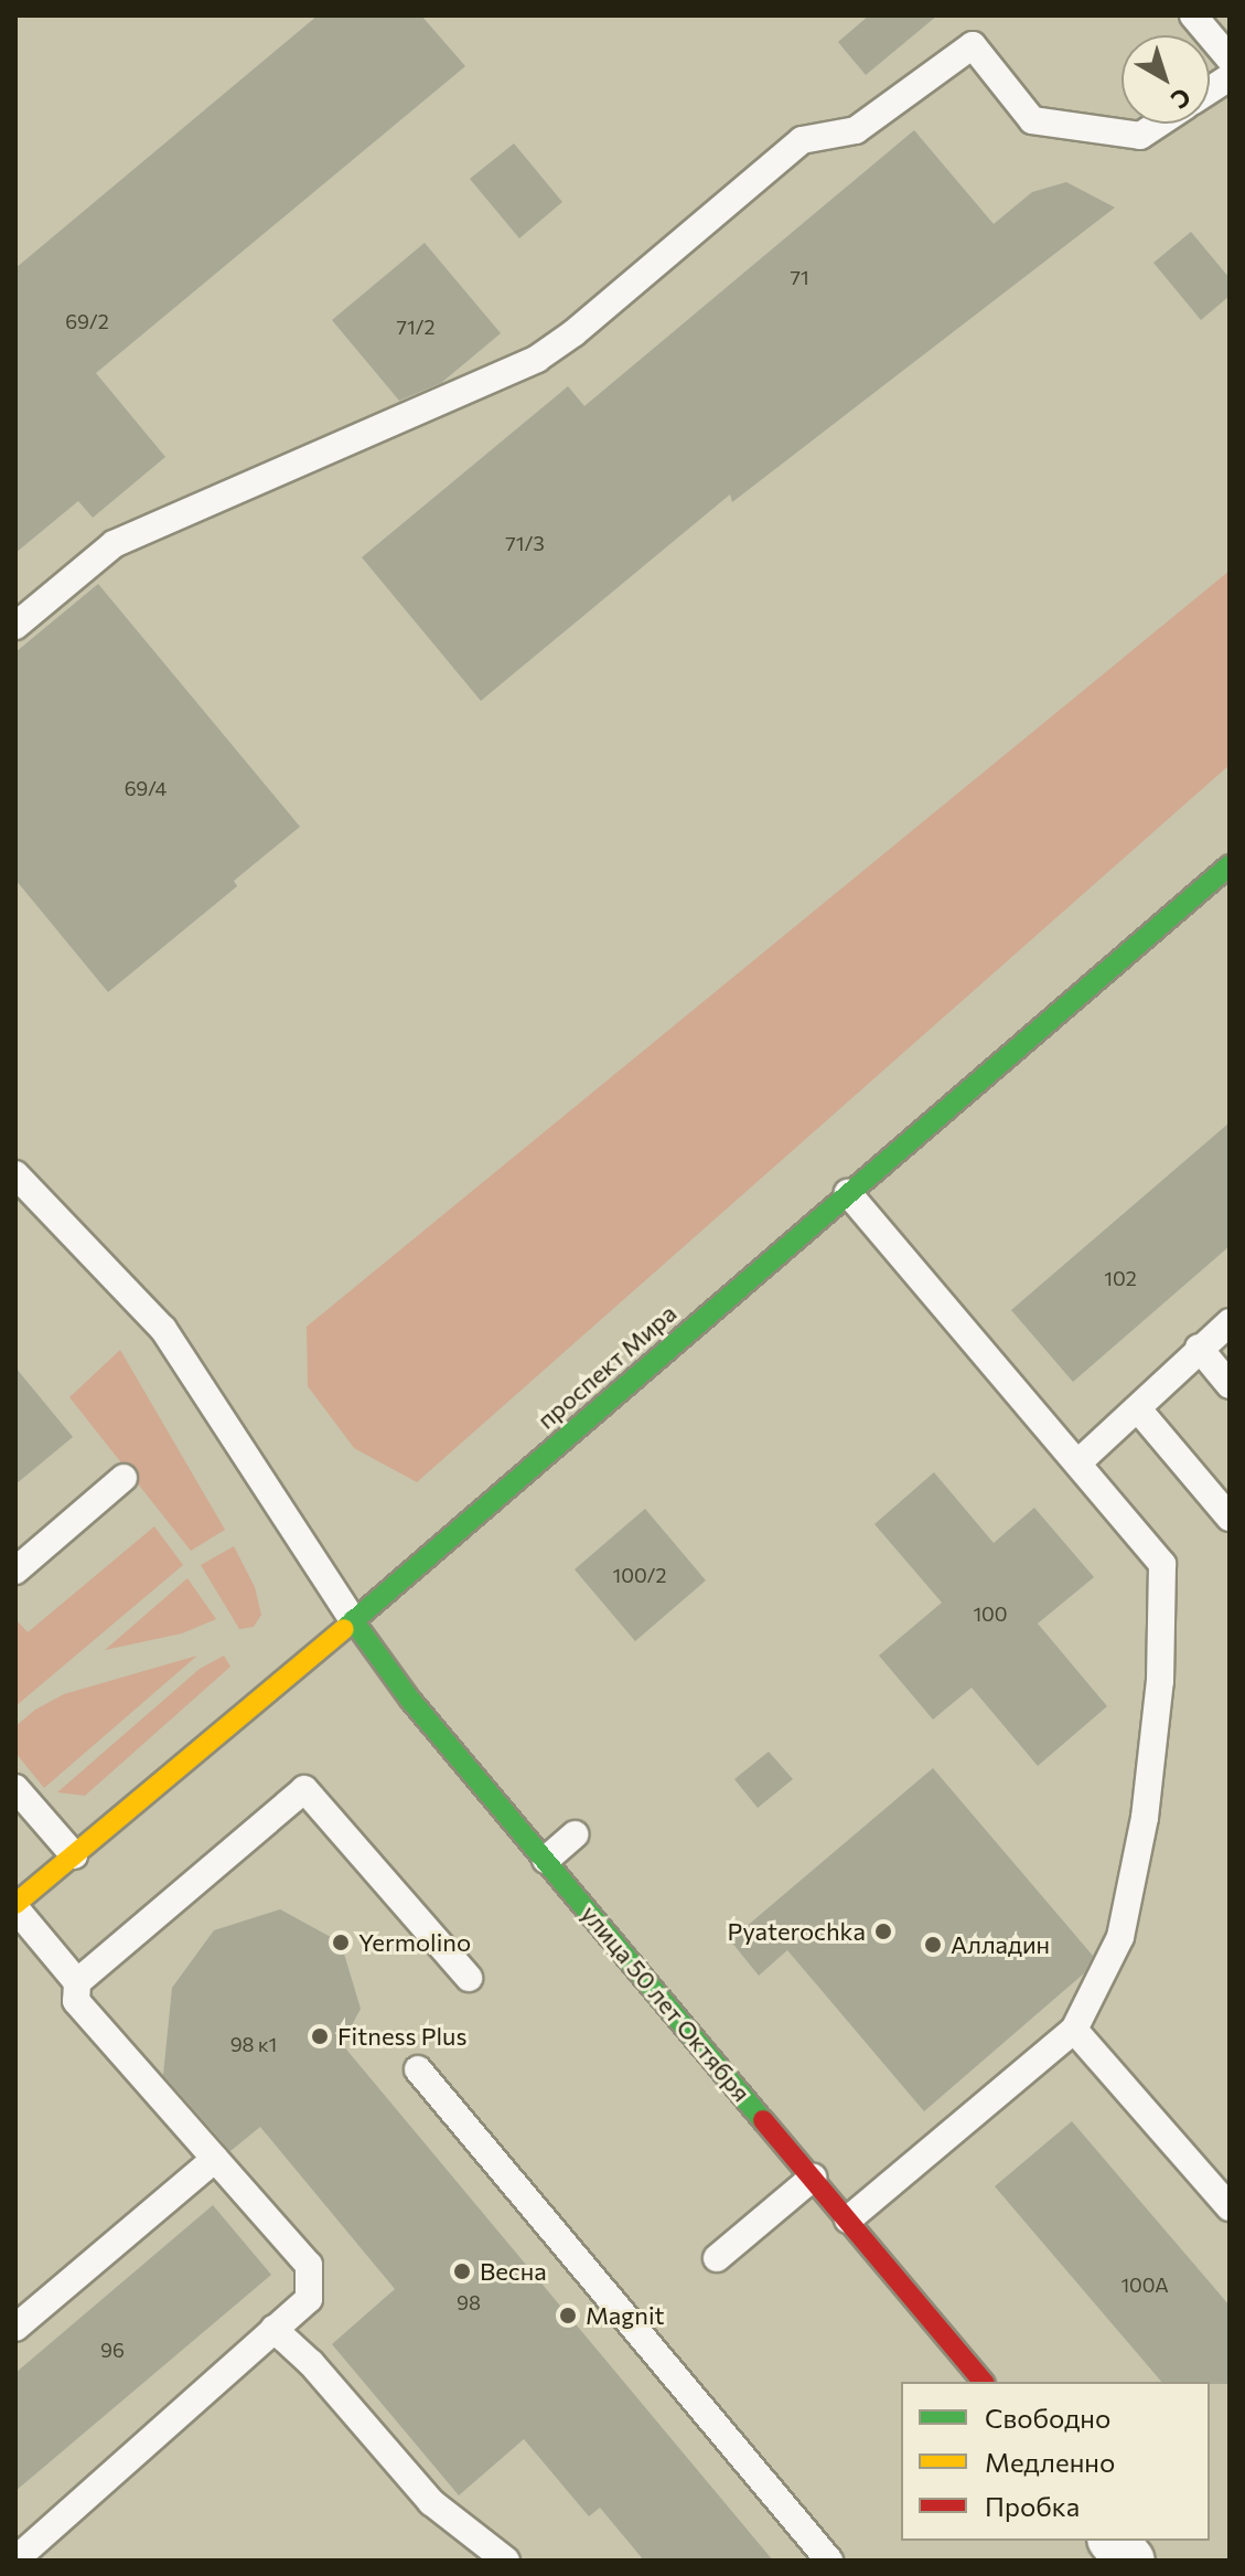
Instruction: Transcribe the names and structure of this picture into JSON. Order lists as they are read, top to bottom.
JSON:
{
  "streets": {
    "main road": ["проспект Мира", "улица 50 лет Октября"]
  },
  "crossings": [
    ["проспект Мира", "улица 50 лет Октября"]
  ],
  "places": [
    "Pyaterochka",
    "Yermolino",
    "Алладин",
    "Fitness Plus",
    "Весна",
    "Magnit"
  ],
  "house_numbers": [
    "71",
    "69/2",
    "71/2",
    "71/3",
    "69/4",
    "102",
    "100/2",
    "100",
    "98 к1",
    "100А",
    "98",
    "96"
  ],
  "legend": ["Свободно", "Медленно", "Пробка"],
  "north": "bottom right"
}
